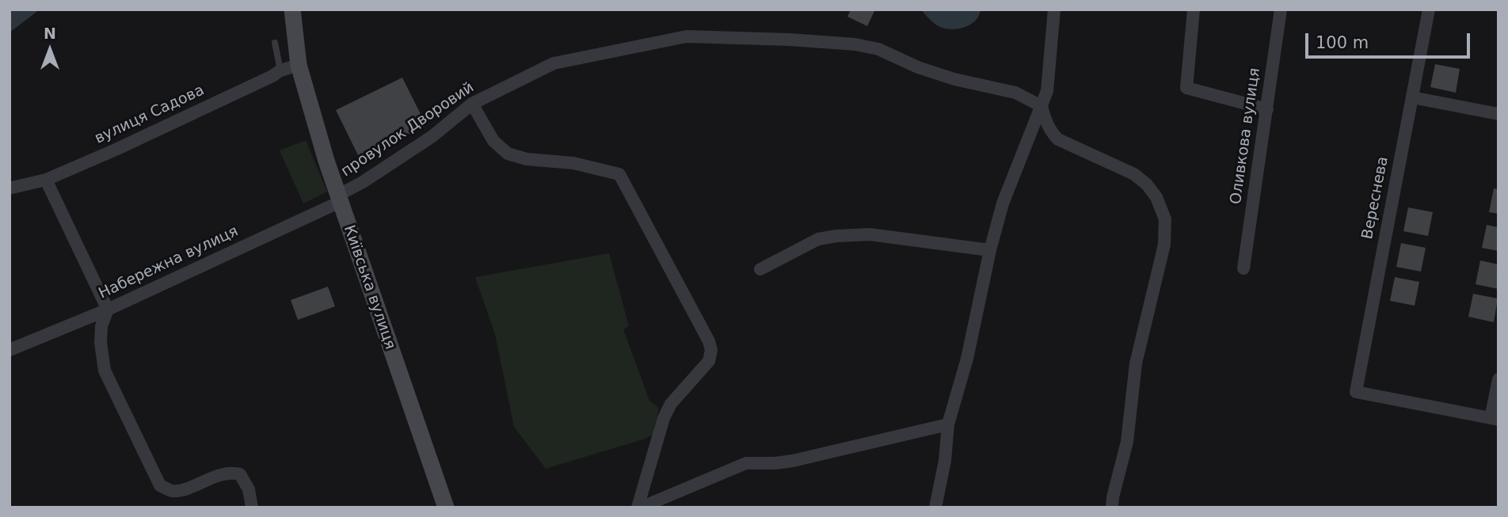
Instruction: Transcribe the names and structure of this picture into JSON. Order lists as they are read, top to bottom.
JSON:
{
  "streets": {
    "street": [
      "вулиця Садова",
      "провулок Дворовий",
      "Оливкова вулиця",
      "Вереснева",
      "Набережна вулиця",
      "Київська вулиця"
    ]
  },
  "crossings": [
    ["вулиця Садова", "Київська вулиця"],
    ["провулок Дворовий", "Набережна вулиця"],
    ["провулок Дворовий", "Київська вулиця"],
    ["Набережна вулиця", "Київська вулиця"]
  ],
  "scale_bar": "100 m",
  "north": "top"
}
